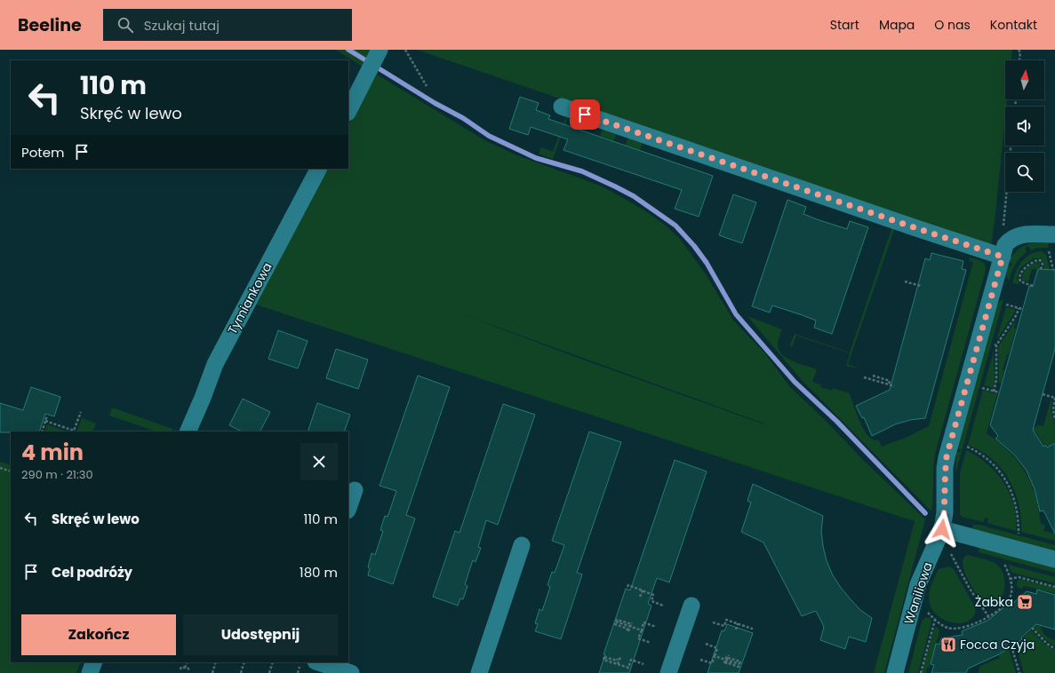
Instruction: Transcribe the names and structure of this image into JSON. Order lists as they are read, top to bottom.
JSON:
{
  "streets": {
    "street": ["Tymiankowa", "Waniliowa"]
  },
  "places": {
    "supermarket": ["Żabka"],
    "restaurant": ["Focca Czyja"]
  },
  "north": "top",
  "page": {
    "header": "Beeline",
    "search": "Szukaj tutaj",
    "nav": [
      "Start",
      "Mapa",
      "O nas",
      "Kontakt"
    ],
    "turn": ["110 m", "Skręć w lewo"],
    "then": "Potem",
    "heading": ["4 min", "290 m · 21:30"],
    "list": [
      {
        "name": "Skręć w lewo",
        "value": "110 m"
      },
      {
        "name": "Cel podróży",
        "value": "180 m"
      }
    ],
    "buttons": ["Zakończ", "Udostępnij"]
  }
}
